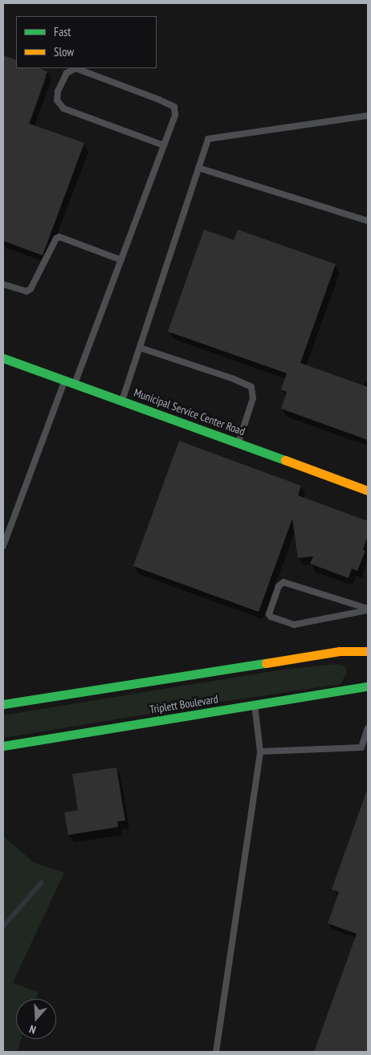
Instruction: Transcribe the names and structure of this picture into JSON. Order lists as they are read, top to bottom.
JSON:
{
  "streets": {
    "main road": ["Municipal Service Center Road", "Triplett Boulevard"]
  },
  "legend": ["Fast", "Slow"],
  "north": "bottom"
}
